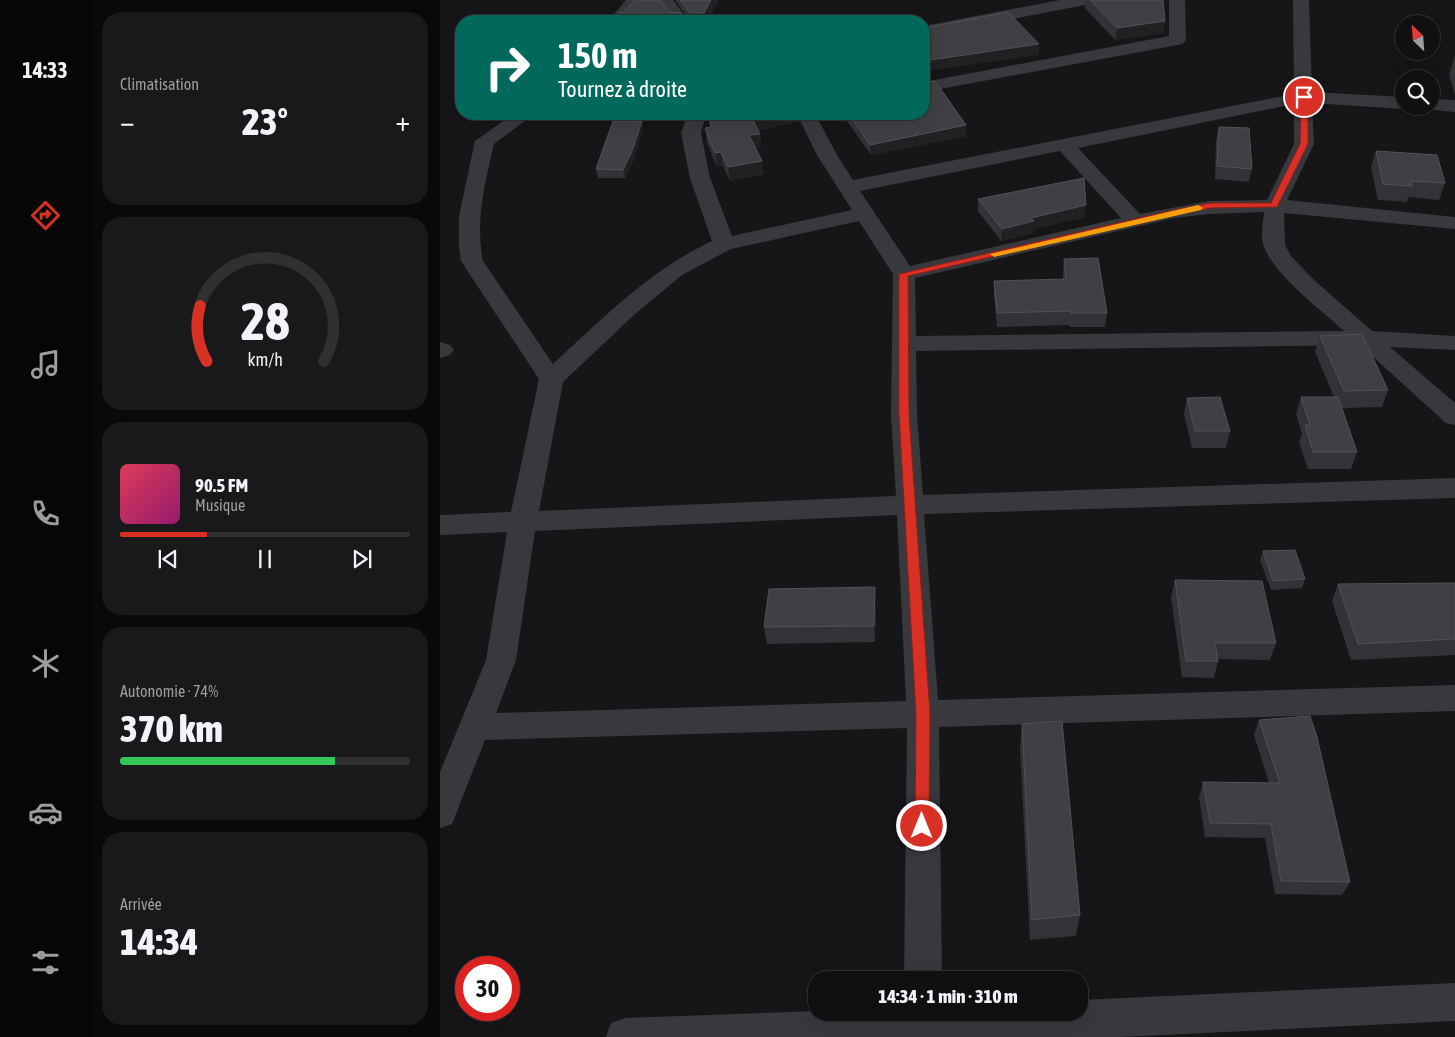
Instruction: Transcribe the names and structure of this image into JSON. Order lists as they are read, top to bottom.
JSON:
{
  "north": "top left",
  "page": {
    "tabs": "14:33",
    "tile": [
      "Climatisation",
      ["Autonomie · 74%", "370 km"],
      ["Arrivée", "14:34"]
    ],
    "turn": ["150 m", "Tournez à droite"],
    "heat": ["−", "23°", "+"],
    "song": ["90.5 FM", "Musique"],
    "limit": "30",
    "trip": "14:34 · 1 min · 310 m",
    "gauge": ["28", "km/h"]
  }
}
